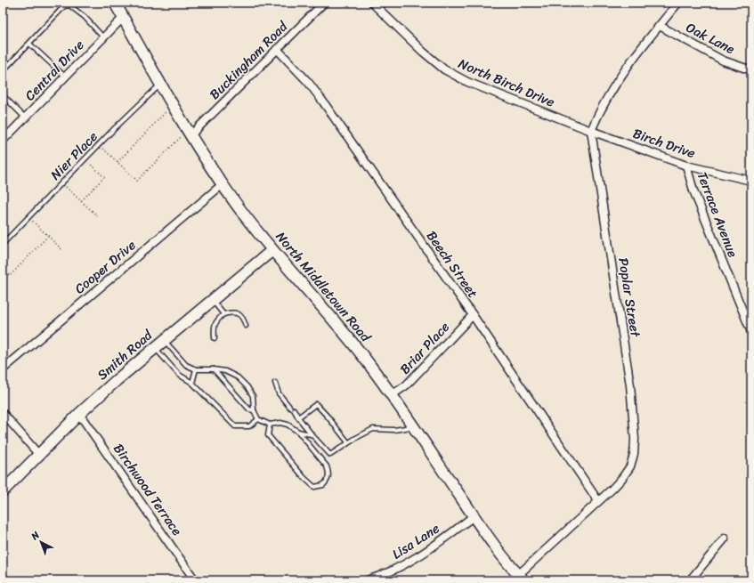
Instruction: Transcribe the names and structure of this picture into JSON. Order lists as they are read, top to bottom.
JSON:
{
  "streets": {
    "street": [
      "Oak Lane",
      "Buckingham Road",
      "Central Drive",
      "North Birch Drive",
      "Birch Drive",
      "Terrace Avenue",
      "Beech Street",
      "Cooper Drive",
      "North Middletown Road",
      "Poplar Street",
      "Briar Place",
      "Smith Road",
      "Birchwood Terrace",
      "Lisa Lane"
    ],
    "lane": ["Nier Place"]
  },
  "crossings": [
    ["Buckingham Road", "Beech Street"],
    ["Buckingham Road", "North Middletown Road"],
    ["Central Drive", "North Middletown Road"],
    ["North Birch Drive", "Birch Drive"],
    ["North Birch Drive", "Poplar Street"],
    ["Birch Drive", "Terrace Avenue"],
    ["Birch Drive", "Poplar Street"],
    ["Nier Place", "North Middletown Road"],
    ["Beech Street", "Poplar Street"],
    ["Beech Street", "Briar Place"],
    ["Cooper Drive", "North Middletown Road"],
    ["North Middletown Road", "Poplar Street"],
    ["North Middletown Road", "Briar Place"],
    ["North Middletown Road", "Smith Road"],
    ["North Middletown Road", "Lisa Lane"],
    ["Smith Road", "Birchwood Terrace"]
  ],
  "north": "top left"
}
